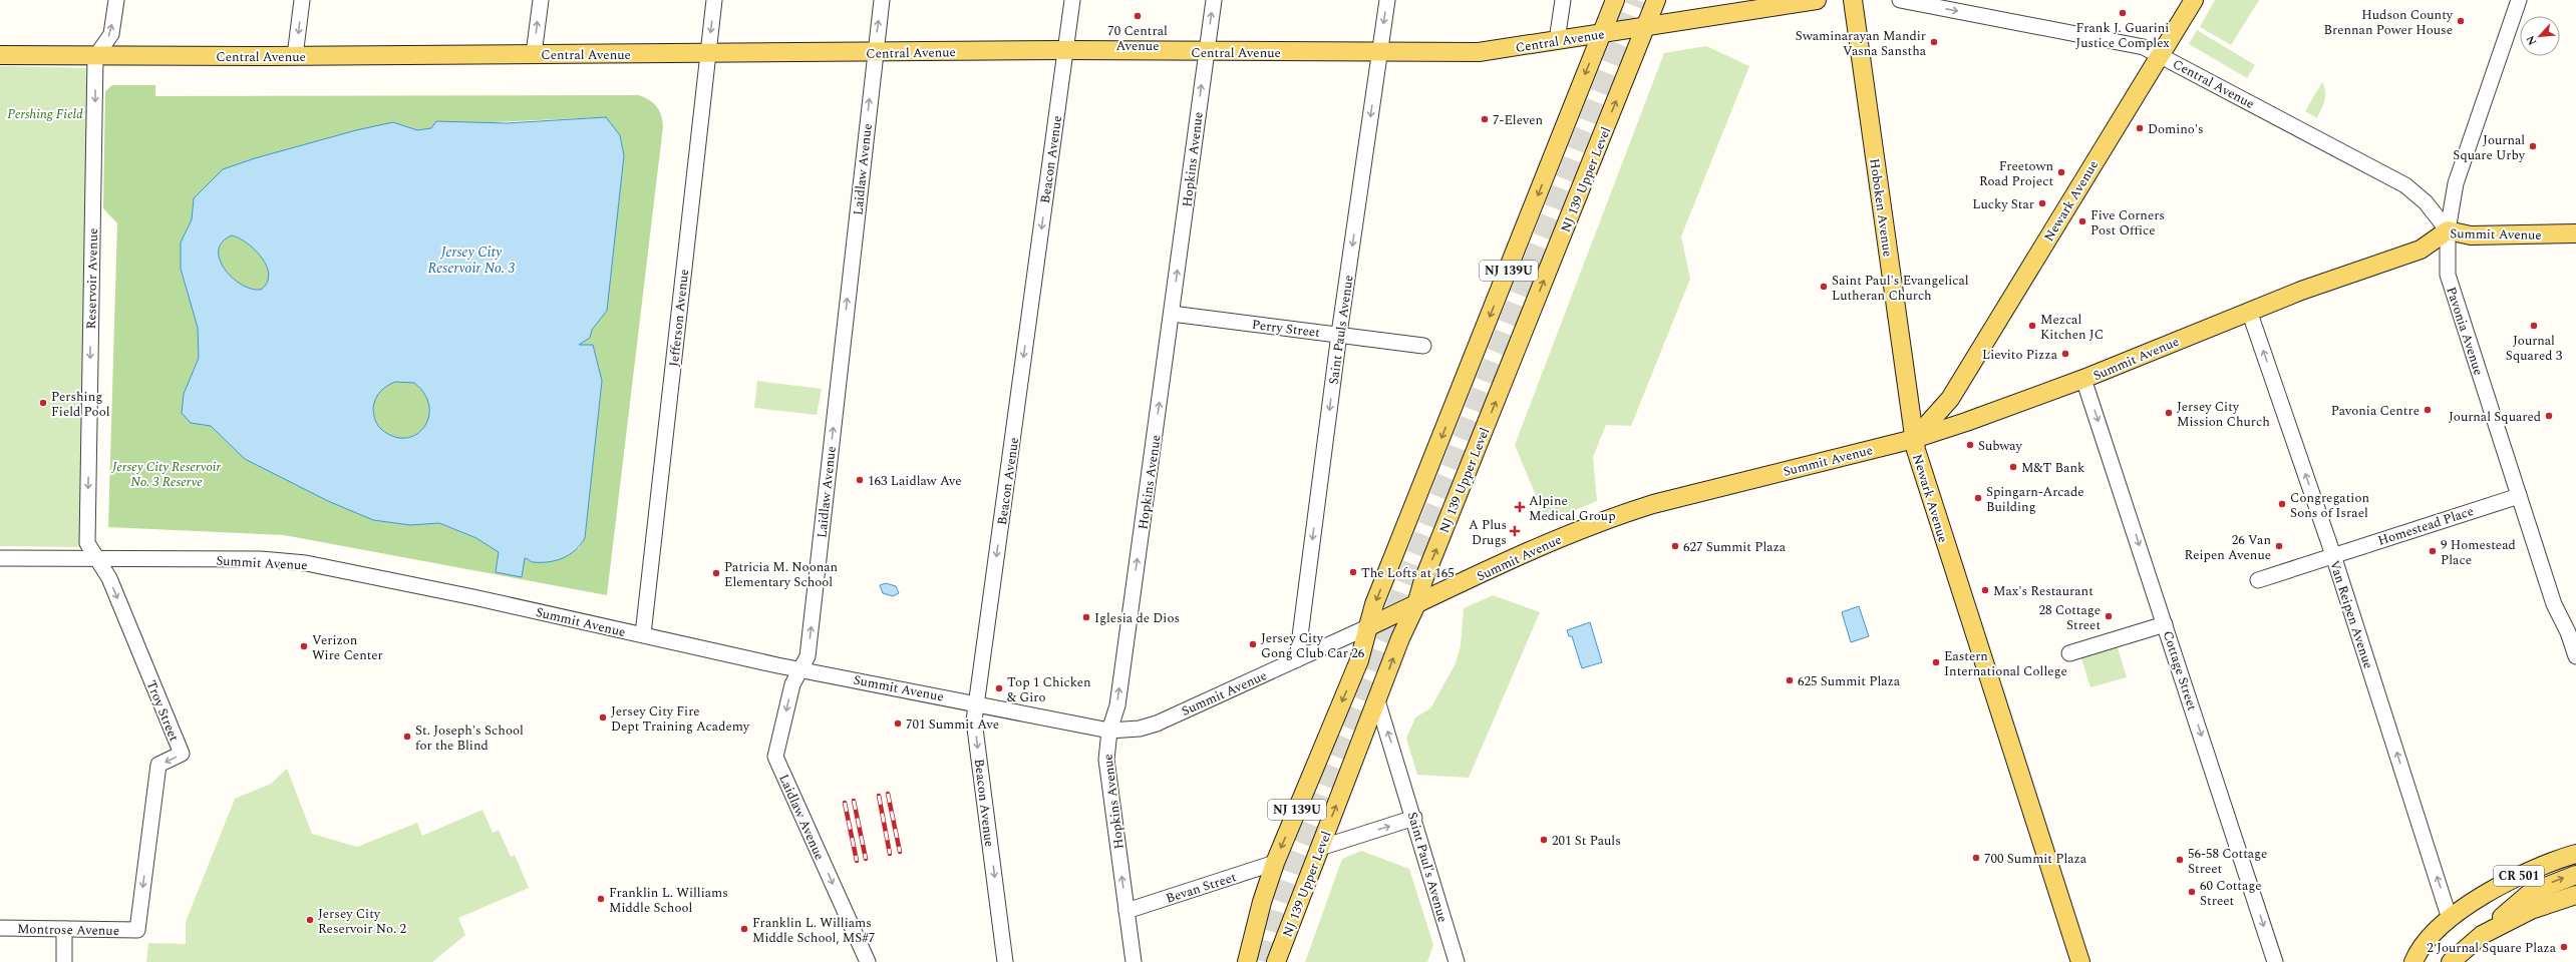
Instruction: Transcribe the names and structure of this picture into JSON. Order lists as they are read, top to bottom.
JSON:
{
  "streets": {
    "main road": [
      "Central Avenue",
      "NJ 139 Upper Level",
      "Newark Avenue",
      "Hoboken Avenue",
      "Summit Avenue",
      "NJ 139U",
      "CR 501"
    ],
    "street": [
      "Beacon Avenue",
      "Hopkins Avenue",
      "Laidlaw Avenue",
      "Reservoir Avenue",
      "Jefferson Avenue",
      "Perry Street",
      "Saint Pauls Avenue",
      "Pavonia Avenue",
      "Homestead Place",
      "Van Reipen Avenue",
      "Cottage Street",
      "Troy Street",
      "Saint Paul's Avenue",
      "Bevan Street",
      "Montrose Avenue"
    ]
  },
  "crossings": [
    ["Central Avenue", "Beacon Avenue"],
    ["Central Avenue", "Hopkins Avenue"],
    ["Central Avenue", "Laidlaw Avenue"],
    ["Central Avenue", "NJ 139 Upper Level"],
    ["Central Avenue", "Newark Avenue"],
    ["Central Avenue", "Summit Avenue"],
    ["Central Avenue", "NJ 139U"],
    ["Central Avenue", "Reservoir Avenue"],
    ["Central Avenue", "Jefferson Avenue"],
    ["Central Avenue", "Saint Pauls Avenue"],
    ["Central Avenue", "Pavonia Avenue"],
    ["Beacon Avenue", "Summit Avenue"],
    ["Hopkins Avenue", "Summit Avenue"],
    ["Hopkins Avenue", "Perry Street"],
    ["Hopkins Avenue", "Bevan Street"],
    ["Laidlaw Avenue", "Summit Avenue"],
    ["NJ 139 Upper Level", "Summit Avenue"],
    ["NJ 139 Upper Level", "Saint Paul's Avenue"],
    ["Newark Avenue", "Hoboken Avenue"],
    ["Newark Avenue", "Summit Avenue"],
    ["Hoboken Avenue", "Summit Avenue"],
    ["Summit Avenue", "NJ 139U"],
    ["Summit Avenue", "Reservoir Avenue"],
    ["Summit Avenue", "Jefferson Avenue"],
    ["Summit Avenue", "Saint Pauls Avenue"],
    ["Summit Avenue", "Pavonia Avenue"],
    ["Summit Avenue", "Van Reipen Avenue"],
    ["Summit Avenue", "Cottage Street"],
    ["Summit Avenue", "Troy Street"],
    ["NJ 139U", "Bevan Street"],
    ["Reservoir Avenue", "Troy Street"],
    ["Perry Street", "Saint Pauls Avenue"],
    ["Pavonia Avenue", "Homestead Place"],
    ["Homestead Place", "Van Reipen Avenue"],
    ["Van Reipen Avenue", "CR 501"],
    ["Troy Street", "Montrose Avenue"]
  ],
  "one_way": [
    "Beacon Avenue",
    "Hopkins Avenue",
    "Reservoir Avenue",
    "Saint Pauls Avenue",
    "Van Reipen Avenue",
    "Cottage Street",
    "Troy Street",
    "Saint Paul's Avenue"
  ],
  "water": ["Jersey City Reservoir No. 3"],
  "parks": ["Pershing Field", "Jersey City Reservoir No. 3 Reserve"],
  "places": {
    "other": [
      "Frank J. Guarini Justice Complex",
      "70 Central Avenue",
      "Hudson County Brennan Power House",
      "Swaminarayan Mandir Vasna Sanstha",
      "7-Eleven",
      "Domino's",
      "Journal Square Urby",
      "Freetown Road Project",
      "Lucky Star",
      "Five Corners Post Office",
      "Saint Paul's Evangelical Lutheran Church",
      "Mezcal Kitchen JC",
      "Journal Squared 3",
      "Lievito Pizza",
      "Pershing Field Pool",
      "Pavonia Centre",
      "Jersey City Mission Church",
      "Journal Squared",
      "Subway",
      "M&T Bank",
      "163 Laidlaw Ave",
      "Spingarn-Arcade Building",
      "Congregation Sons of Israel",
      "627 Summit Plaza",
      "26 Van Reipen Avenue",
      "9 Homestead Place",
      "The Lofts at 165",
      "Patricia M. Noonan Elementary School",
      "Max's Restaurant",
      "28 Cottage Street",
      "Iglesia de Dios",
      "Jersey City Gong Club Car 26",
      "Verizon Wire Center",
      "Eastern International College",
      "625 Summit Plaza",
      "Top 1 Chicken & Giro",
      "Jersey City Fire Dept Training Academy",
      "701 Summit Ave",
      "St. Joseph's School for the Blind",
      "201 St Pauls",
      "700 Summit Plaza",
      "56-58 Cottage Street",
      "60 Cottage Street",
      "Franklin L. Williams Middle School",
      "Jersey City Reservoir No. 2",
      "Franklin L. Williams Middle School, MS#7",
      "2 Journal Square Plaza"
    ],
    "health": ["Alpine Medical Group", "A Plus Drugs"]
  },
  "north": "bottom left"
}
